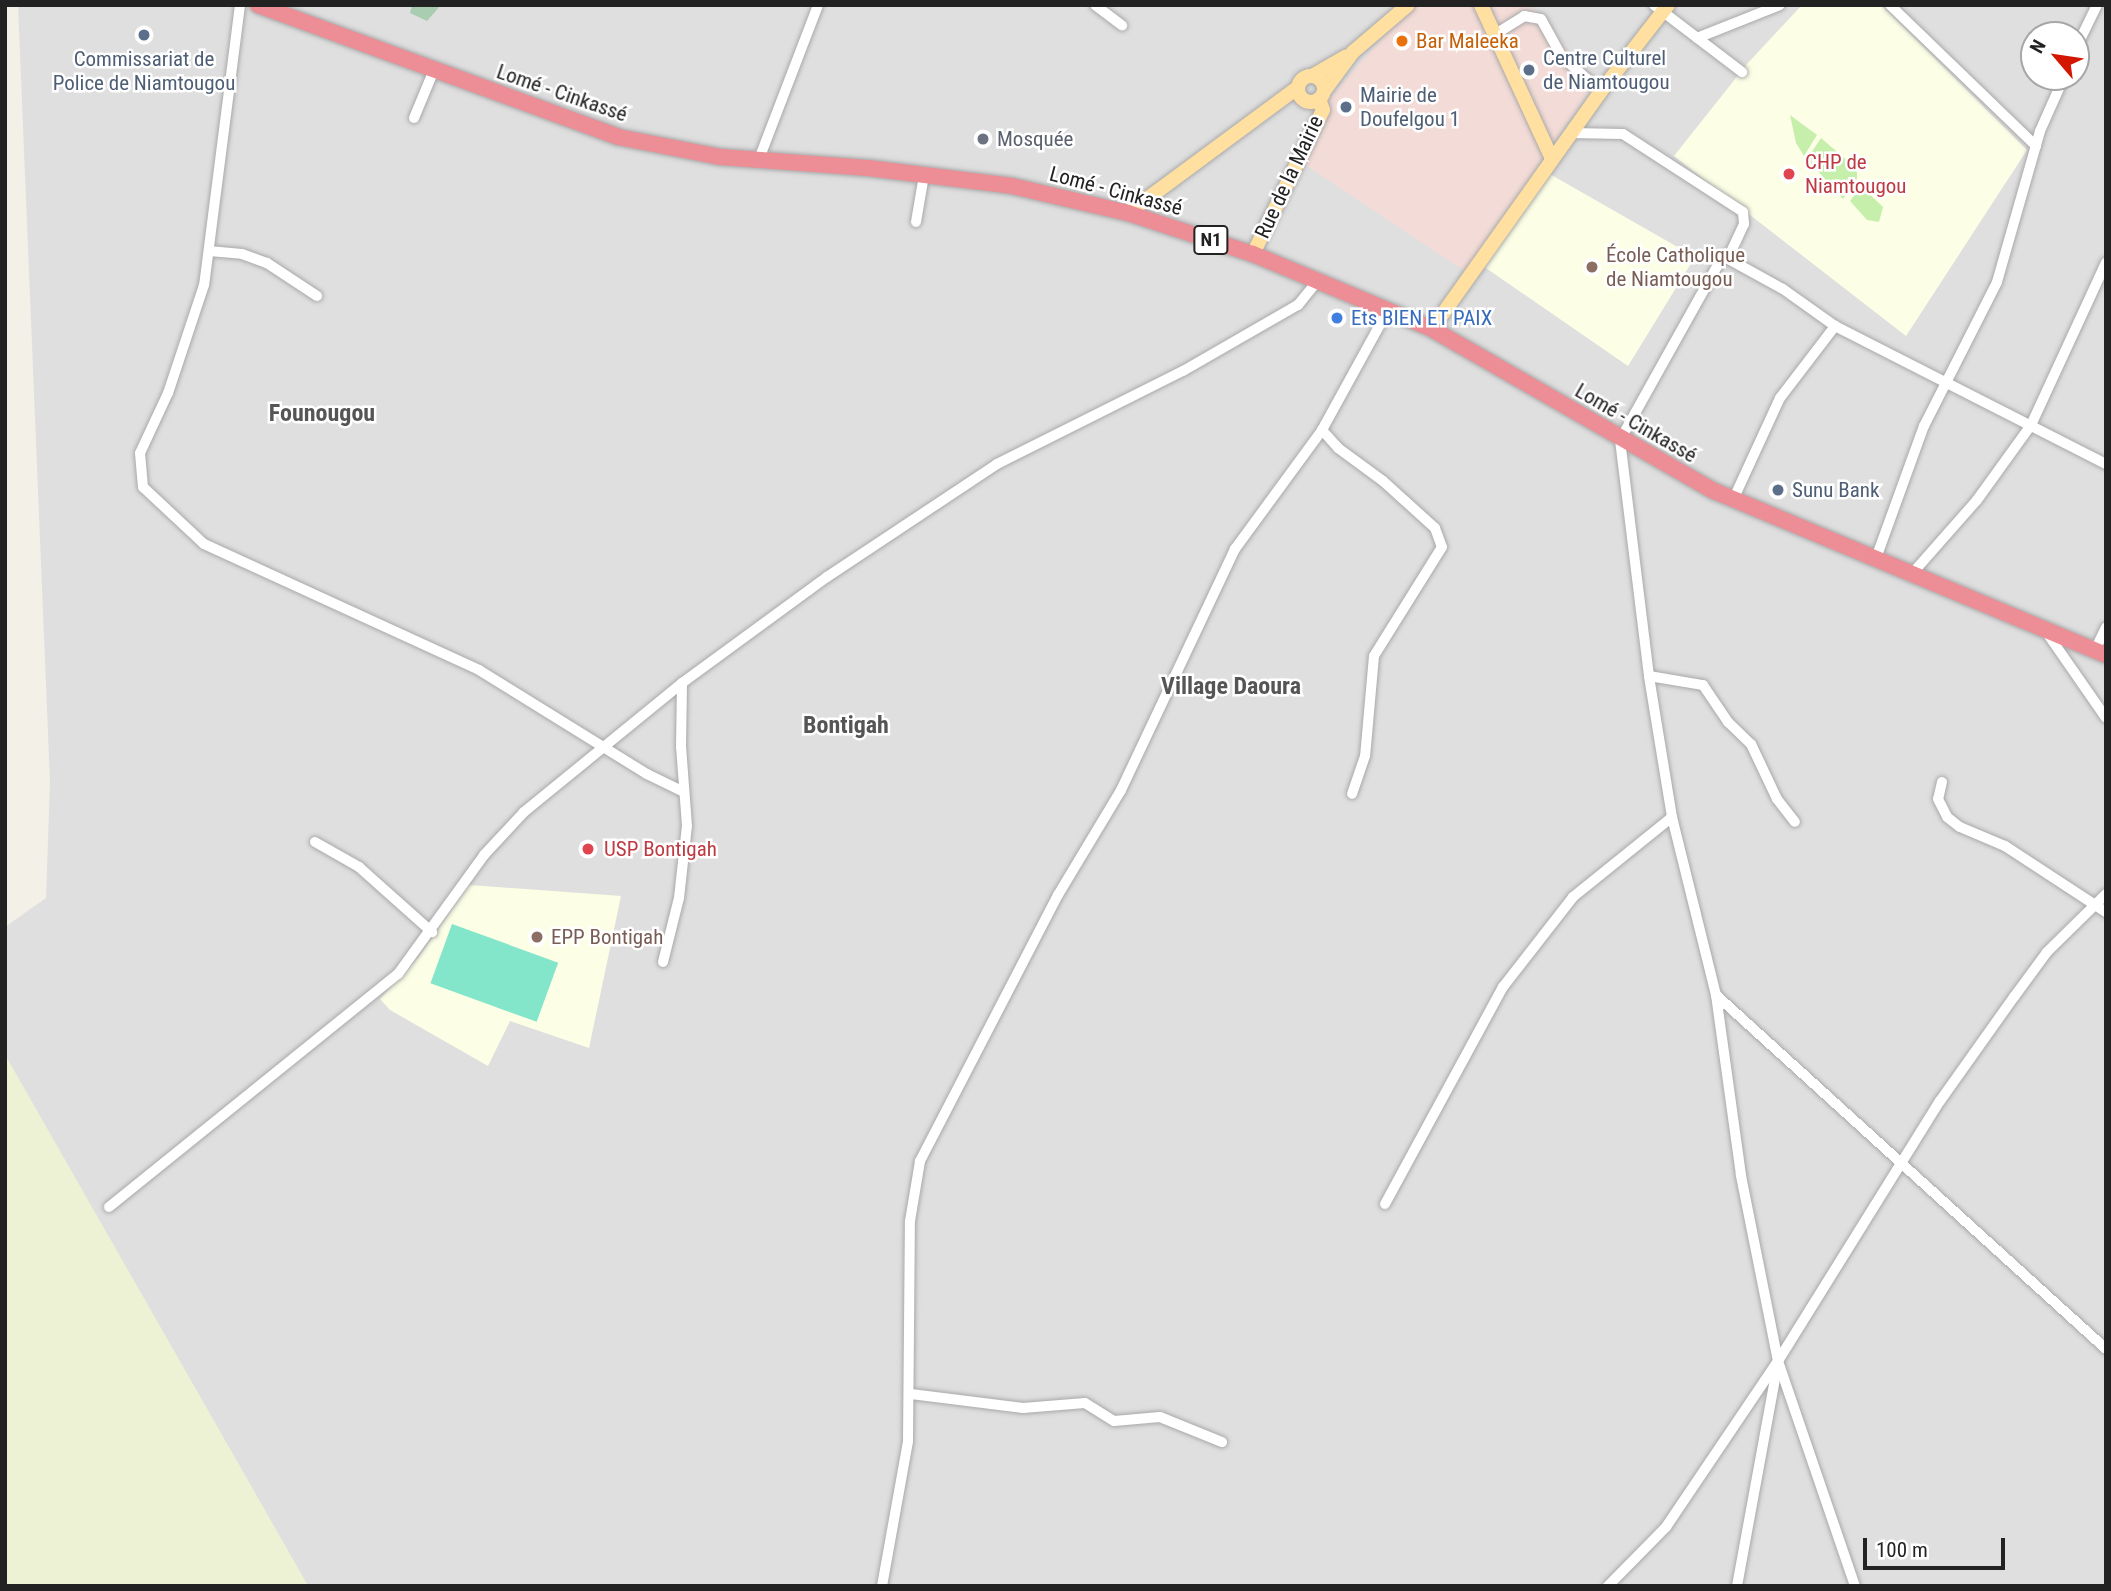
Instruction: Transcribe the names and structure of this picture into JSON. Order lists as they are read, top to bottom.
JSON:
{
  "streets": {
    "highway": ["Lomé - Cinkassé", "N1"],
    "main road": ["Rue de la Mairie"]
  },
  "crossings": [
    ["Lomé - Cinkassé", "Rue de la Mairie"]
  ],
  "districts": ["Founougou", "Village Daoura", "Bontigah"],
  "places": [
    "Commissariat de Police de Niamtougou",
    "Bar Maleeka",
    "Centre Culturel de Niamtougou",
    "Mairie de Doufelgou 1",
    "Mosquée",
    "CHP de Niamtougou",
    "École Catholique de Niamtougou",
    "Ets BIEN ET PAIX",
    "Sunu Bank",
    "USP Bontigah",
    "EPP Bontigah"
  ],
  "scale_bar": "100 m",
  "north": "top left"
}
